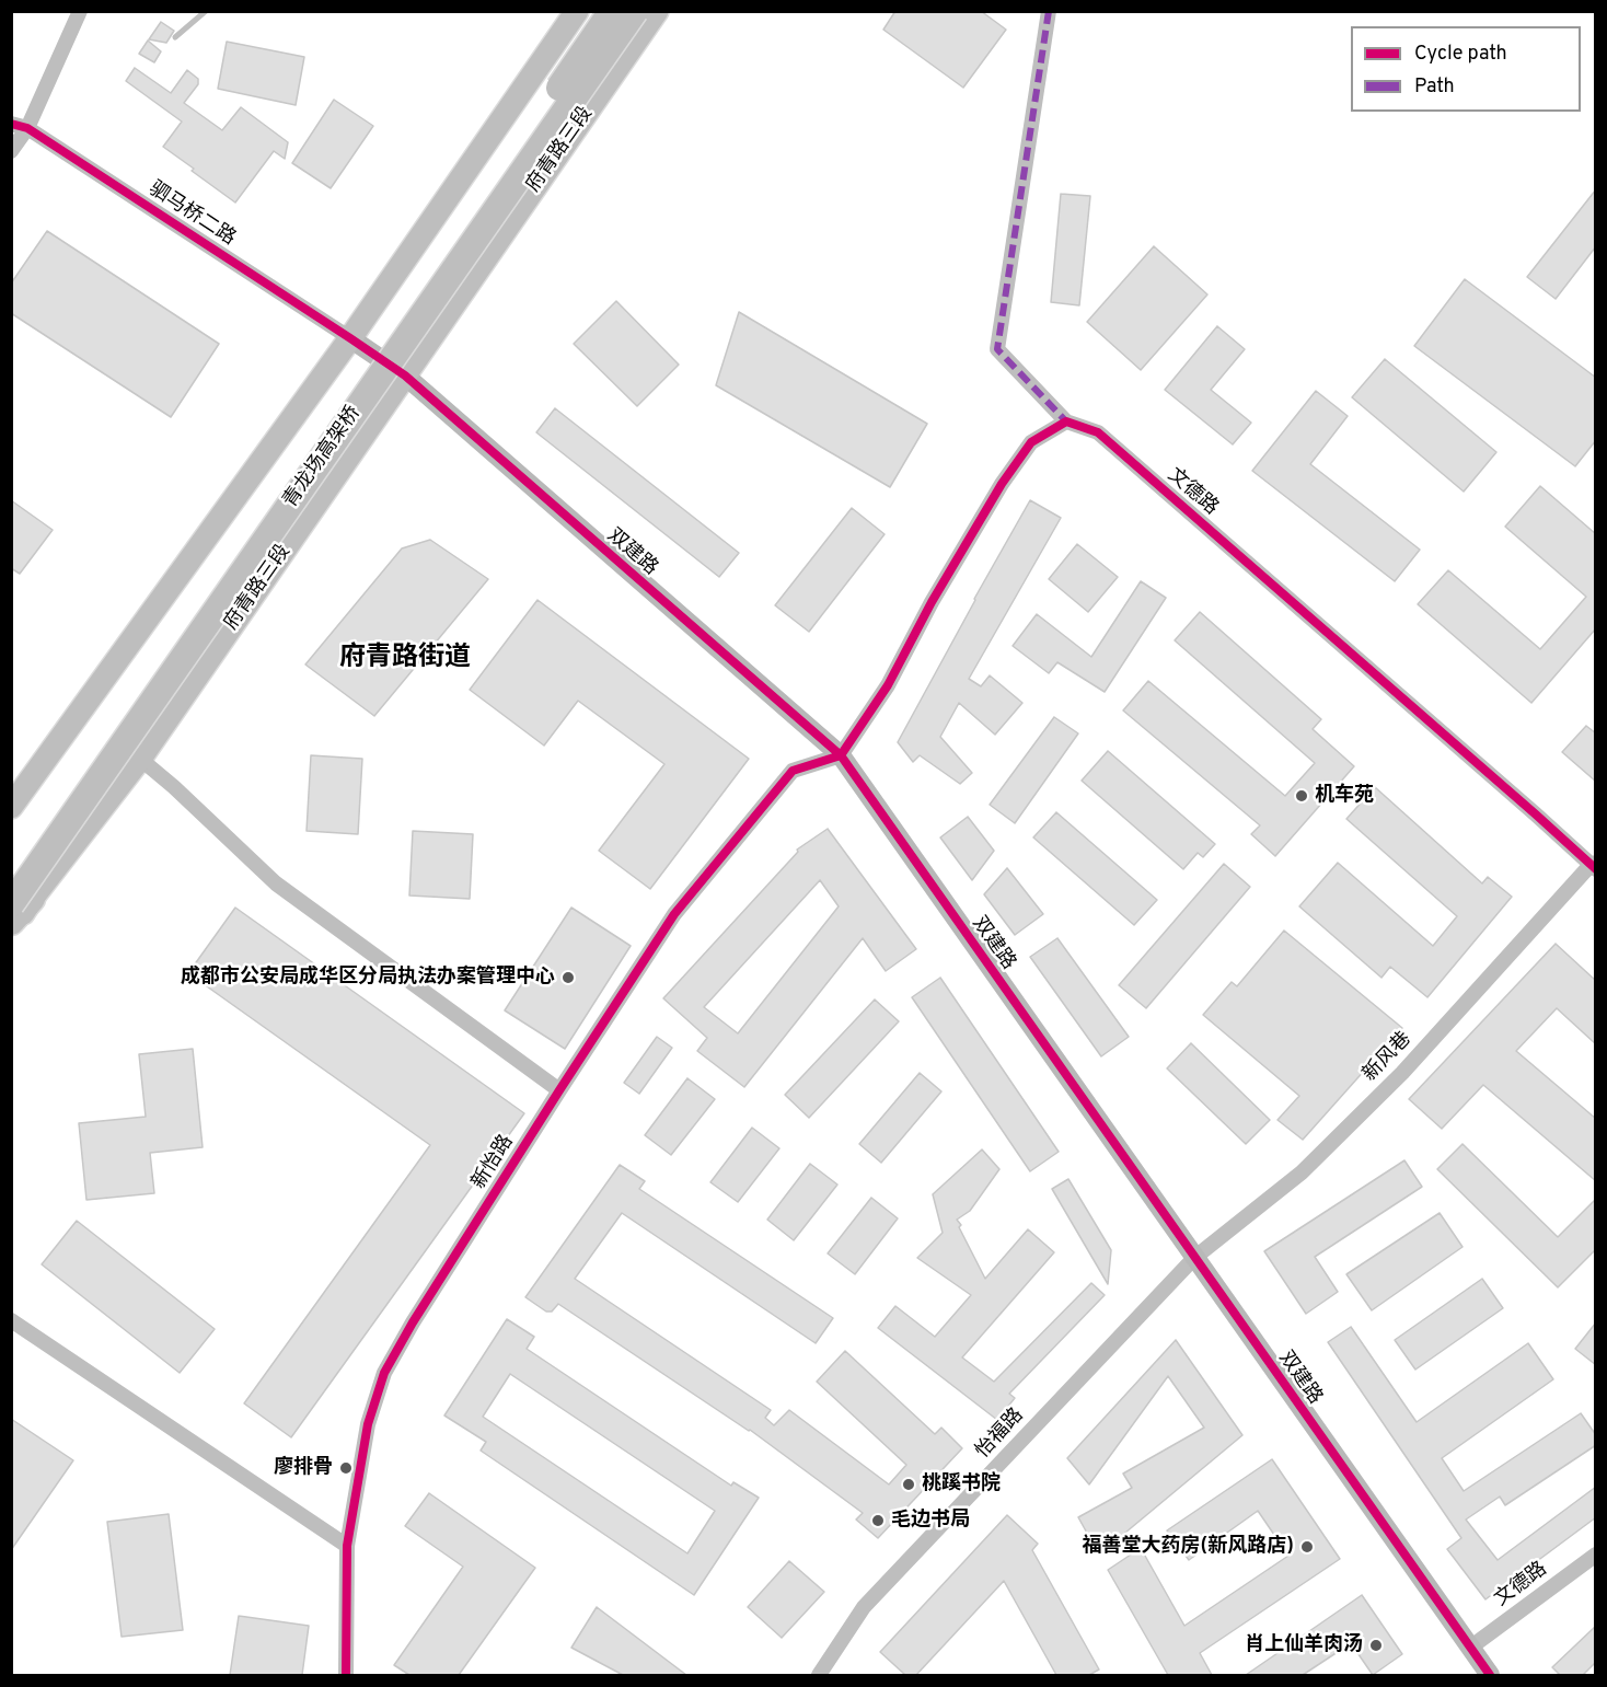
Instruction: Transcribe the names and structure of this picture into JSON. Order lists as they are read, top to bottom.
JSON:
{
  "streets": {
    "highway": ["青龙场高架桥"],
    "main road": ["府青路三段"],
    "street": [
      "驷马桥二路",
      "文德路",
      "双建路",
      "新风巷",
      "新怡路",
      "怡福路"
    ]
  },
  "crossings": [
    ["府青路三段", "青龙场高架桥"],
    ["府青路三段", "双建路"],
    ["驷马桥二路", "双建路"],
    ["文德路", "双建路"],
    ["文德路", "新风巷"],
    ["双建路", "新风巷"],
    ["双建路", "新怡路"],
    ["双建路", "怡福路"],
    ["新风巷", "怡福路"]
  ],
  "districts": ["府青路街道"],
  "places": [
    "机车苑",
    "成都市公安局成华区分局执法办案管理中心",
    "廖排骨",
    "桃蹊书院",
    "毛边书局",
    "福善堂大药房(新风路店)",
    "肖上仙羊肉汤"
  ],
  "legend": ["Cycle path", "Path"]
}
